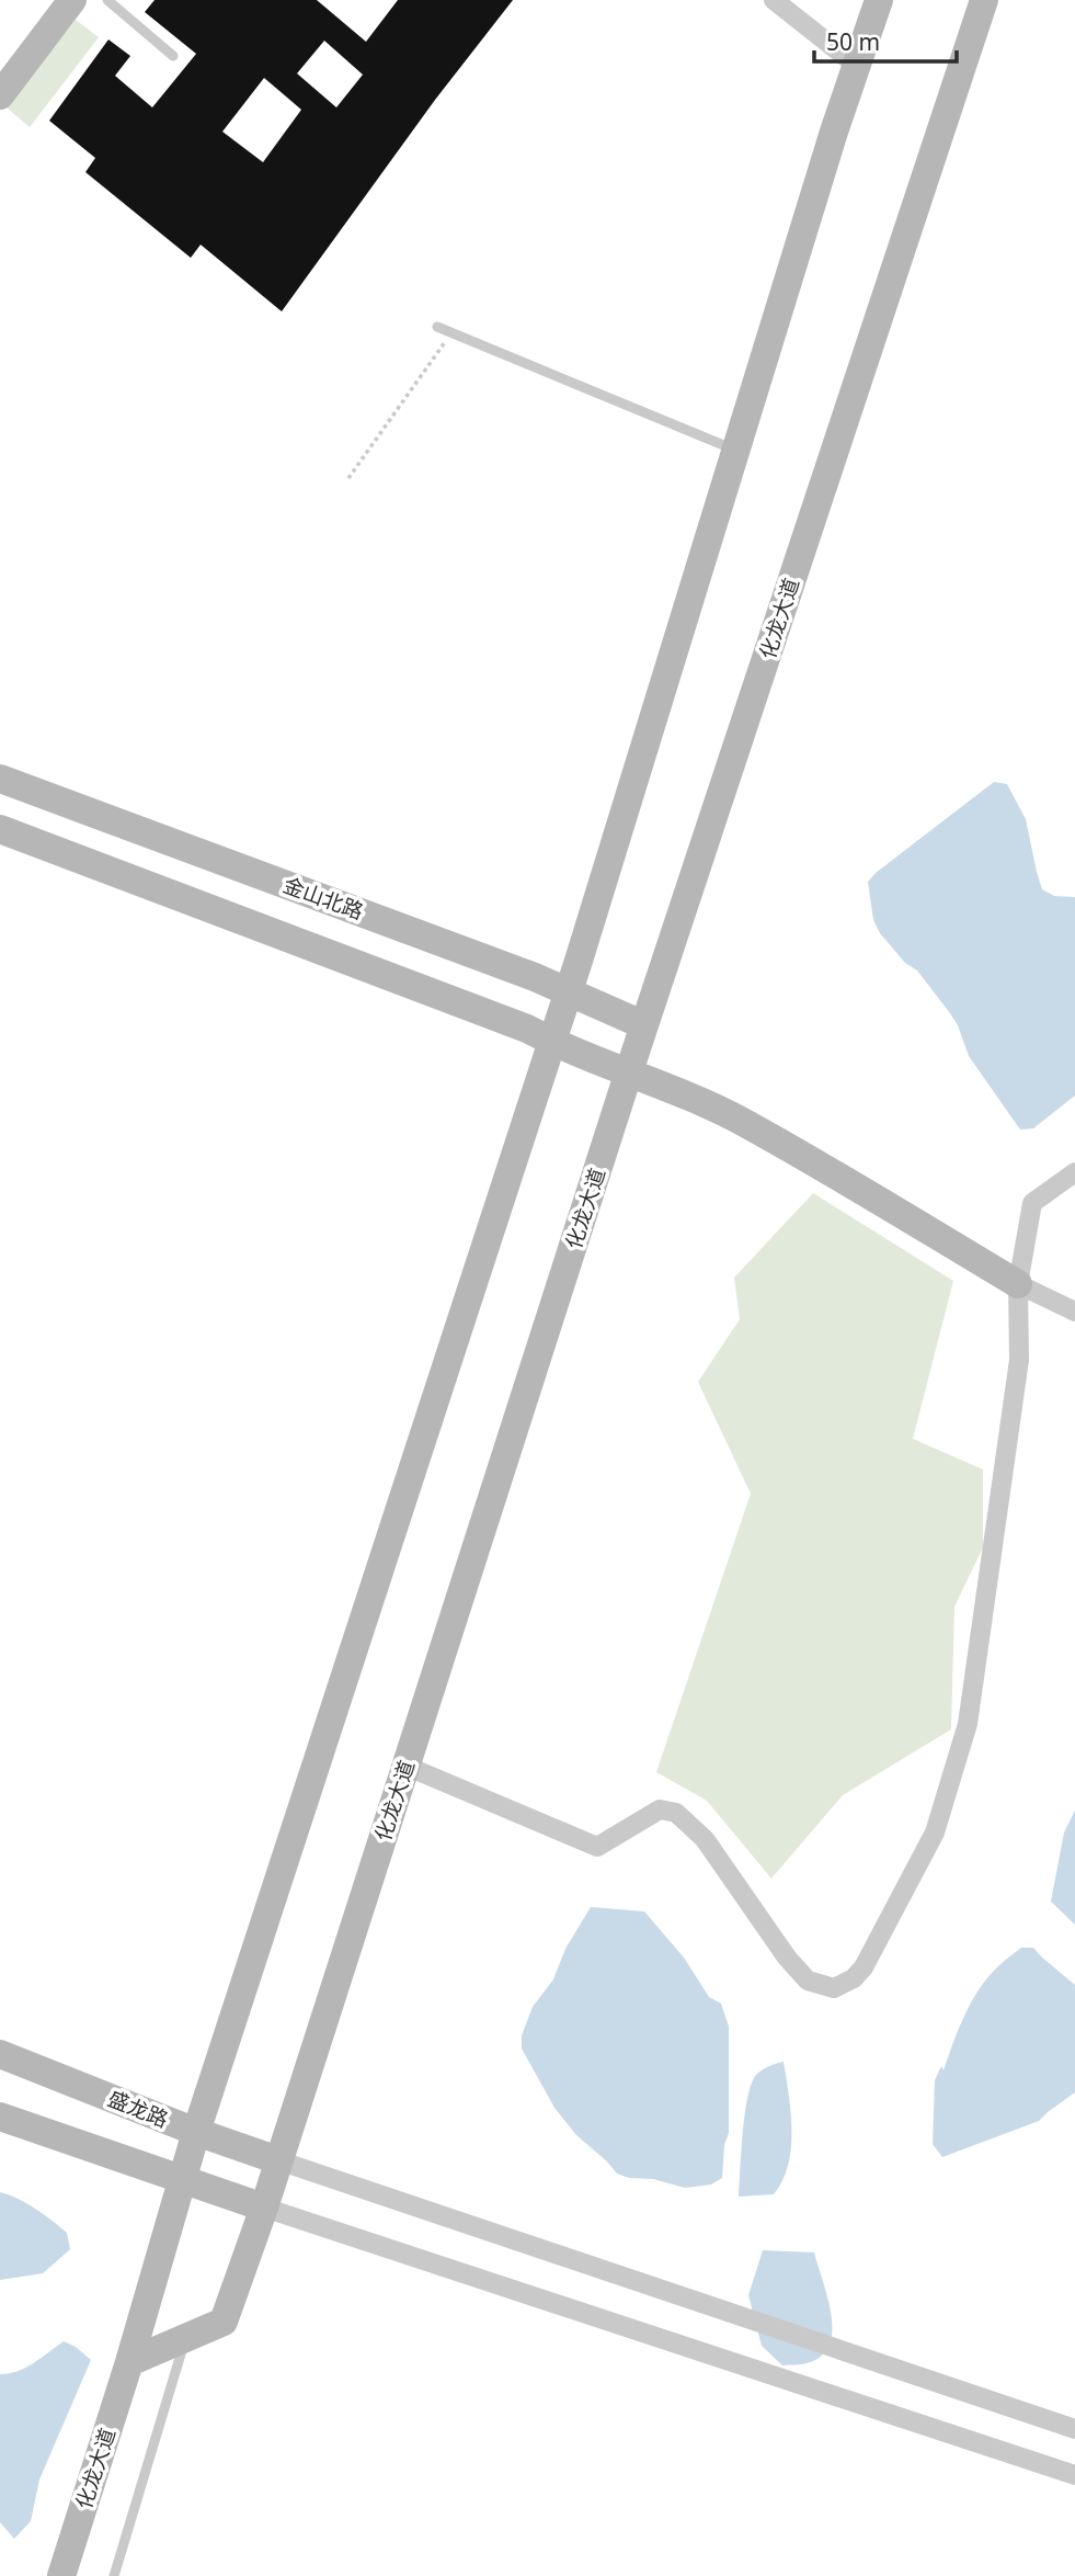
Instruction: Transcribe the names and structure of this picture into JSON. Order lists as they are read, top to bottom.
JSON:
{
  "streets": {
    "main road": ["化龙大道", "金山北路", "盛龙路"]
  },
  "crossings": [
    ["化龙大道", "金山北路"],
    ["化龙大道", "盛龙路"]
  ],
  "scale_bar": "50 m"
}
